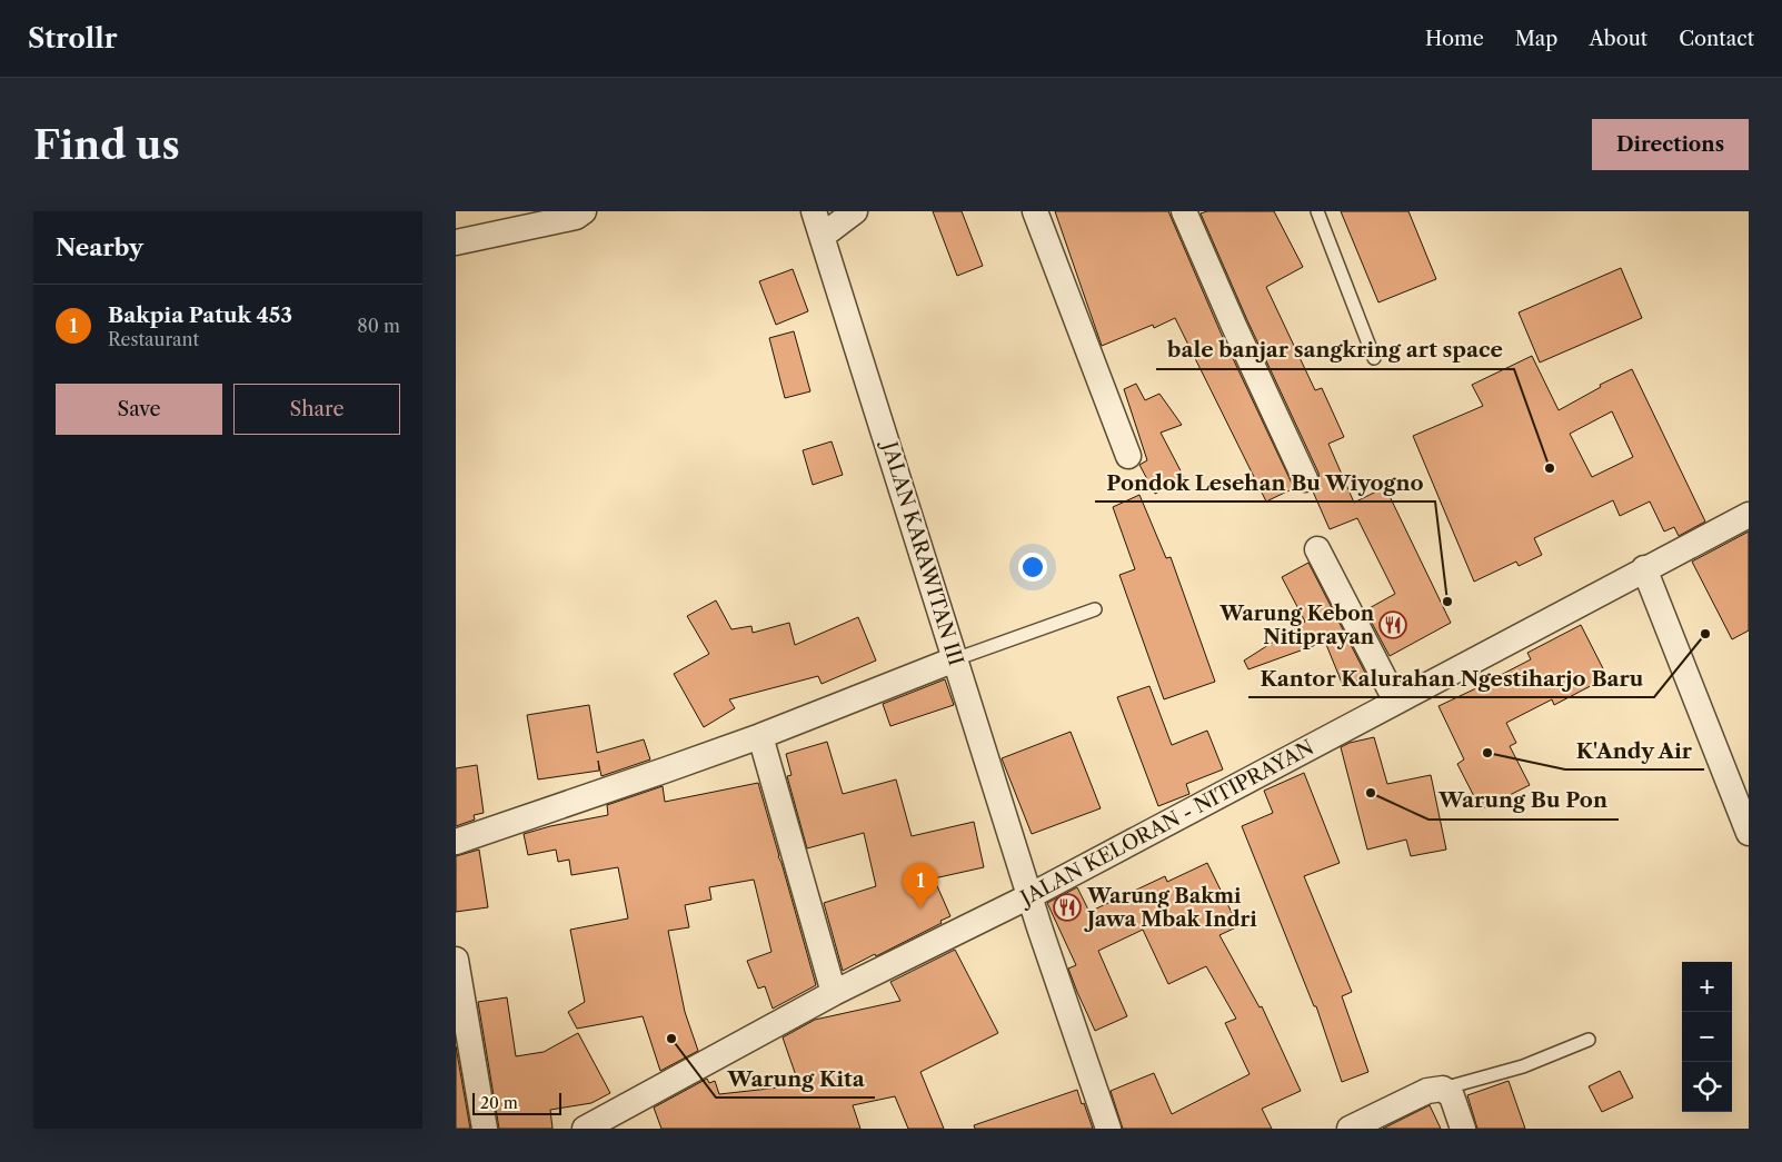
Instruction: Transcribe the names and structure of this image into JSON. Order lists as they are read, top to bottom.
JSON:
{
  "streets": {
    "street": ["JALAN KARAWITAN III", "JALAN KELORAN - NITIPRAYAN"]
  },
  "crossings": [
    ["JALAN KARAWITAN III", "JALAN KELORAN - NITIPRAYAN"]
  ],
  "places": {
    "other": [
      "bale banjar sangkring art space",
      "Pondok Lesehan Bu Wiyogno",
      "Kantor Kalurahan Ngestiharjo Baru",
      "K'Andy Air",
      "Warung Bu Pon",
      "Warung Kita"
    ],
    "restaurant": ["Warung Kebon Nitiprayan", "Warung Bakmi Jawa Mbak Indri"]
  },
  "scale_bar": "20 m",
  "page": {
    "header": "Strollr",
    "nav": [
      "Home",
      "Map",
      "About",
      "Contact"
    ],
    "buttons": [
      "Directions",
      ["Save", "Share"]
    ],
    "title": "Find us",
    "heading": "Nearby",
    "list": [
      {
        "mark": "1",
        "name": "Bakpia Patuk 453",
        "note": "Restaurant",
        "value": "80 m"
      }
    ],
    "pins": "1",
    "map_buttons": ["+", "−"],
    "scale": "20 m"
  }
}
